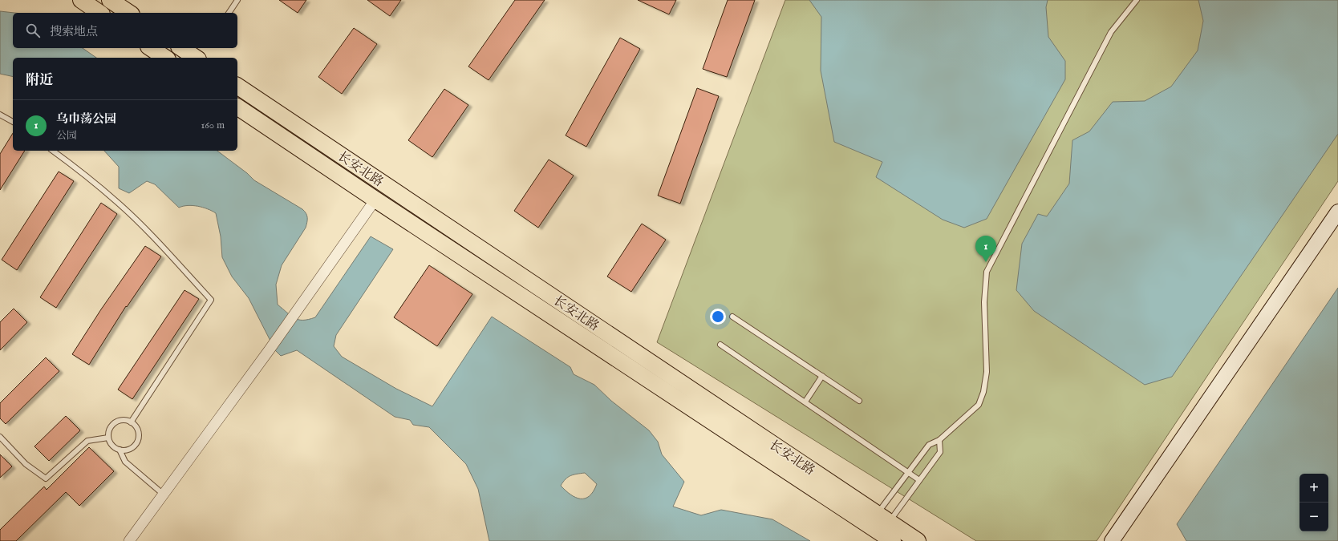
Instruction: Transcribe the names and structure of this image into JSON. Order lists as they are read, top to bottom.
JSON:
{
  "streets": {
    "main road": ["长安北路"]
  },
  "page": {
    "search": "搜索地点",
    "heading": "附近",
    "list": [
      {
        "mark": "1",
        "name": "乌巾荡公园",
        "note": "公园",
        "value": "160 m"
      }
    ],
    "pins": "1",
    "map_buttons": ["+", "−"]
  }
}
